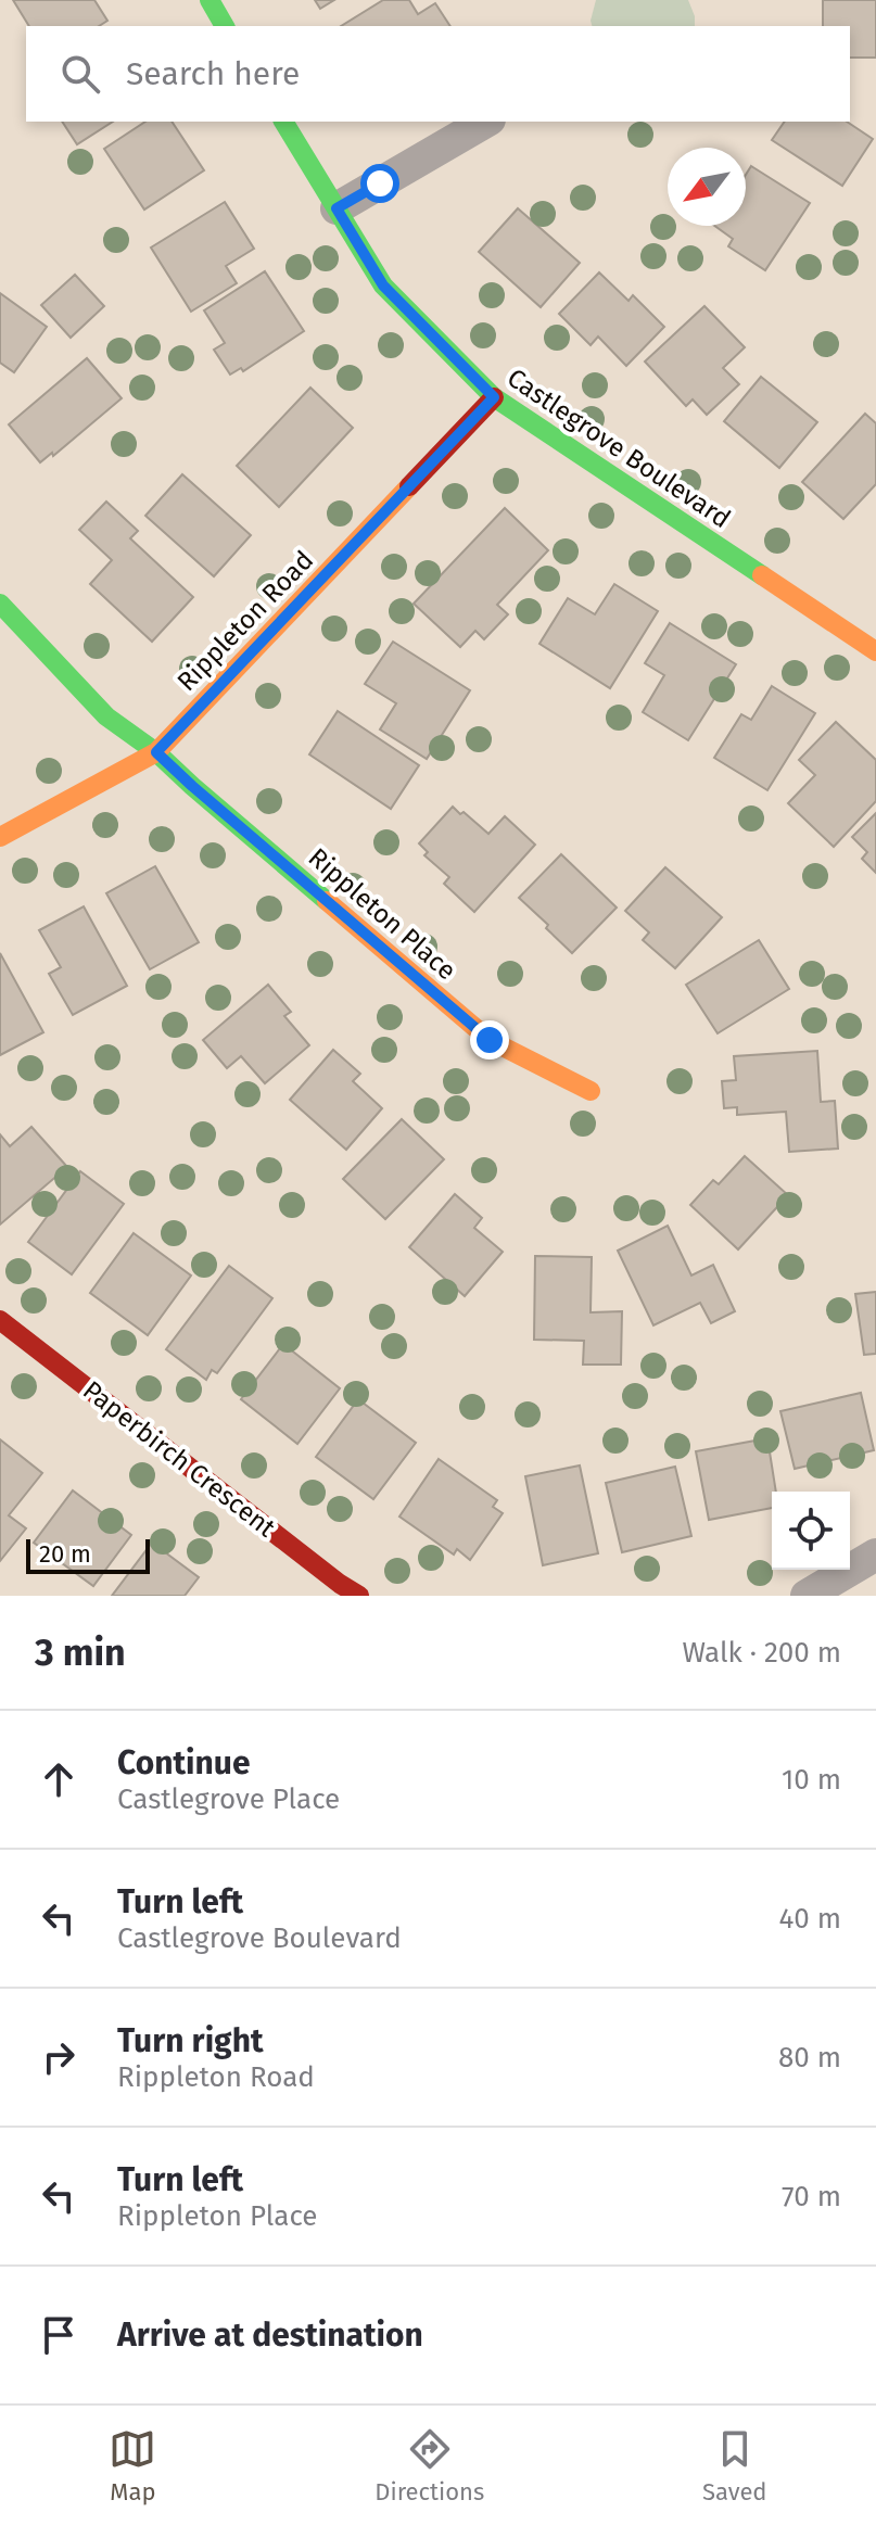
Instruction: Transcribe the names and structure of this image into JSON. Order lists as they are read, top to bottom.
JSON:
{
  "streets": {
    "street": [
      "Castlegrove Boulevard",
      "Rippleton Road",
      "Rippleton Place",
      "Paperbirch Crescent"
    ]
  },
  "crossings": [
    ["Castlegrove Boulevard", "Rippleton Road"],
    ["Rippleton Road", "Rippleton Place"]
  ],
  "scale_bar": "20 m",
  "north": "bottom left",
  "page": {
    "search": "Search here",
    "scale": "20 m",
    "heading": ["3 min", "Walk · 200 m"],
    "list": [
      ["Continue", "Castlegrove Place", "10 m"],
      ["Turn left", "Castlegrove Boulevard", "40 m"],
      ["Turn right", "Rippleton Road", "80 m"],
      ["Turn left", "Rippleton Place", "70 m"],
      "Arrive at destination"
    ],
    "nav": ["Map", "Directions", "Saved"]
  }
}
